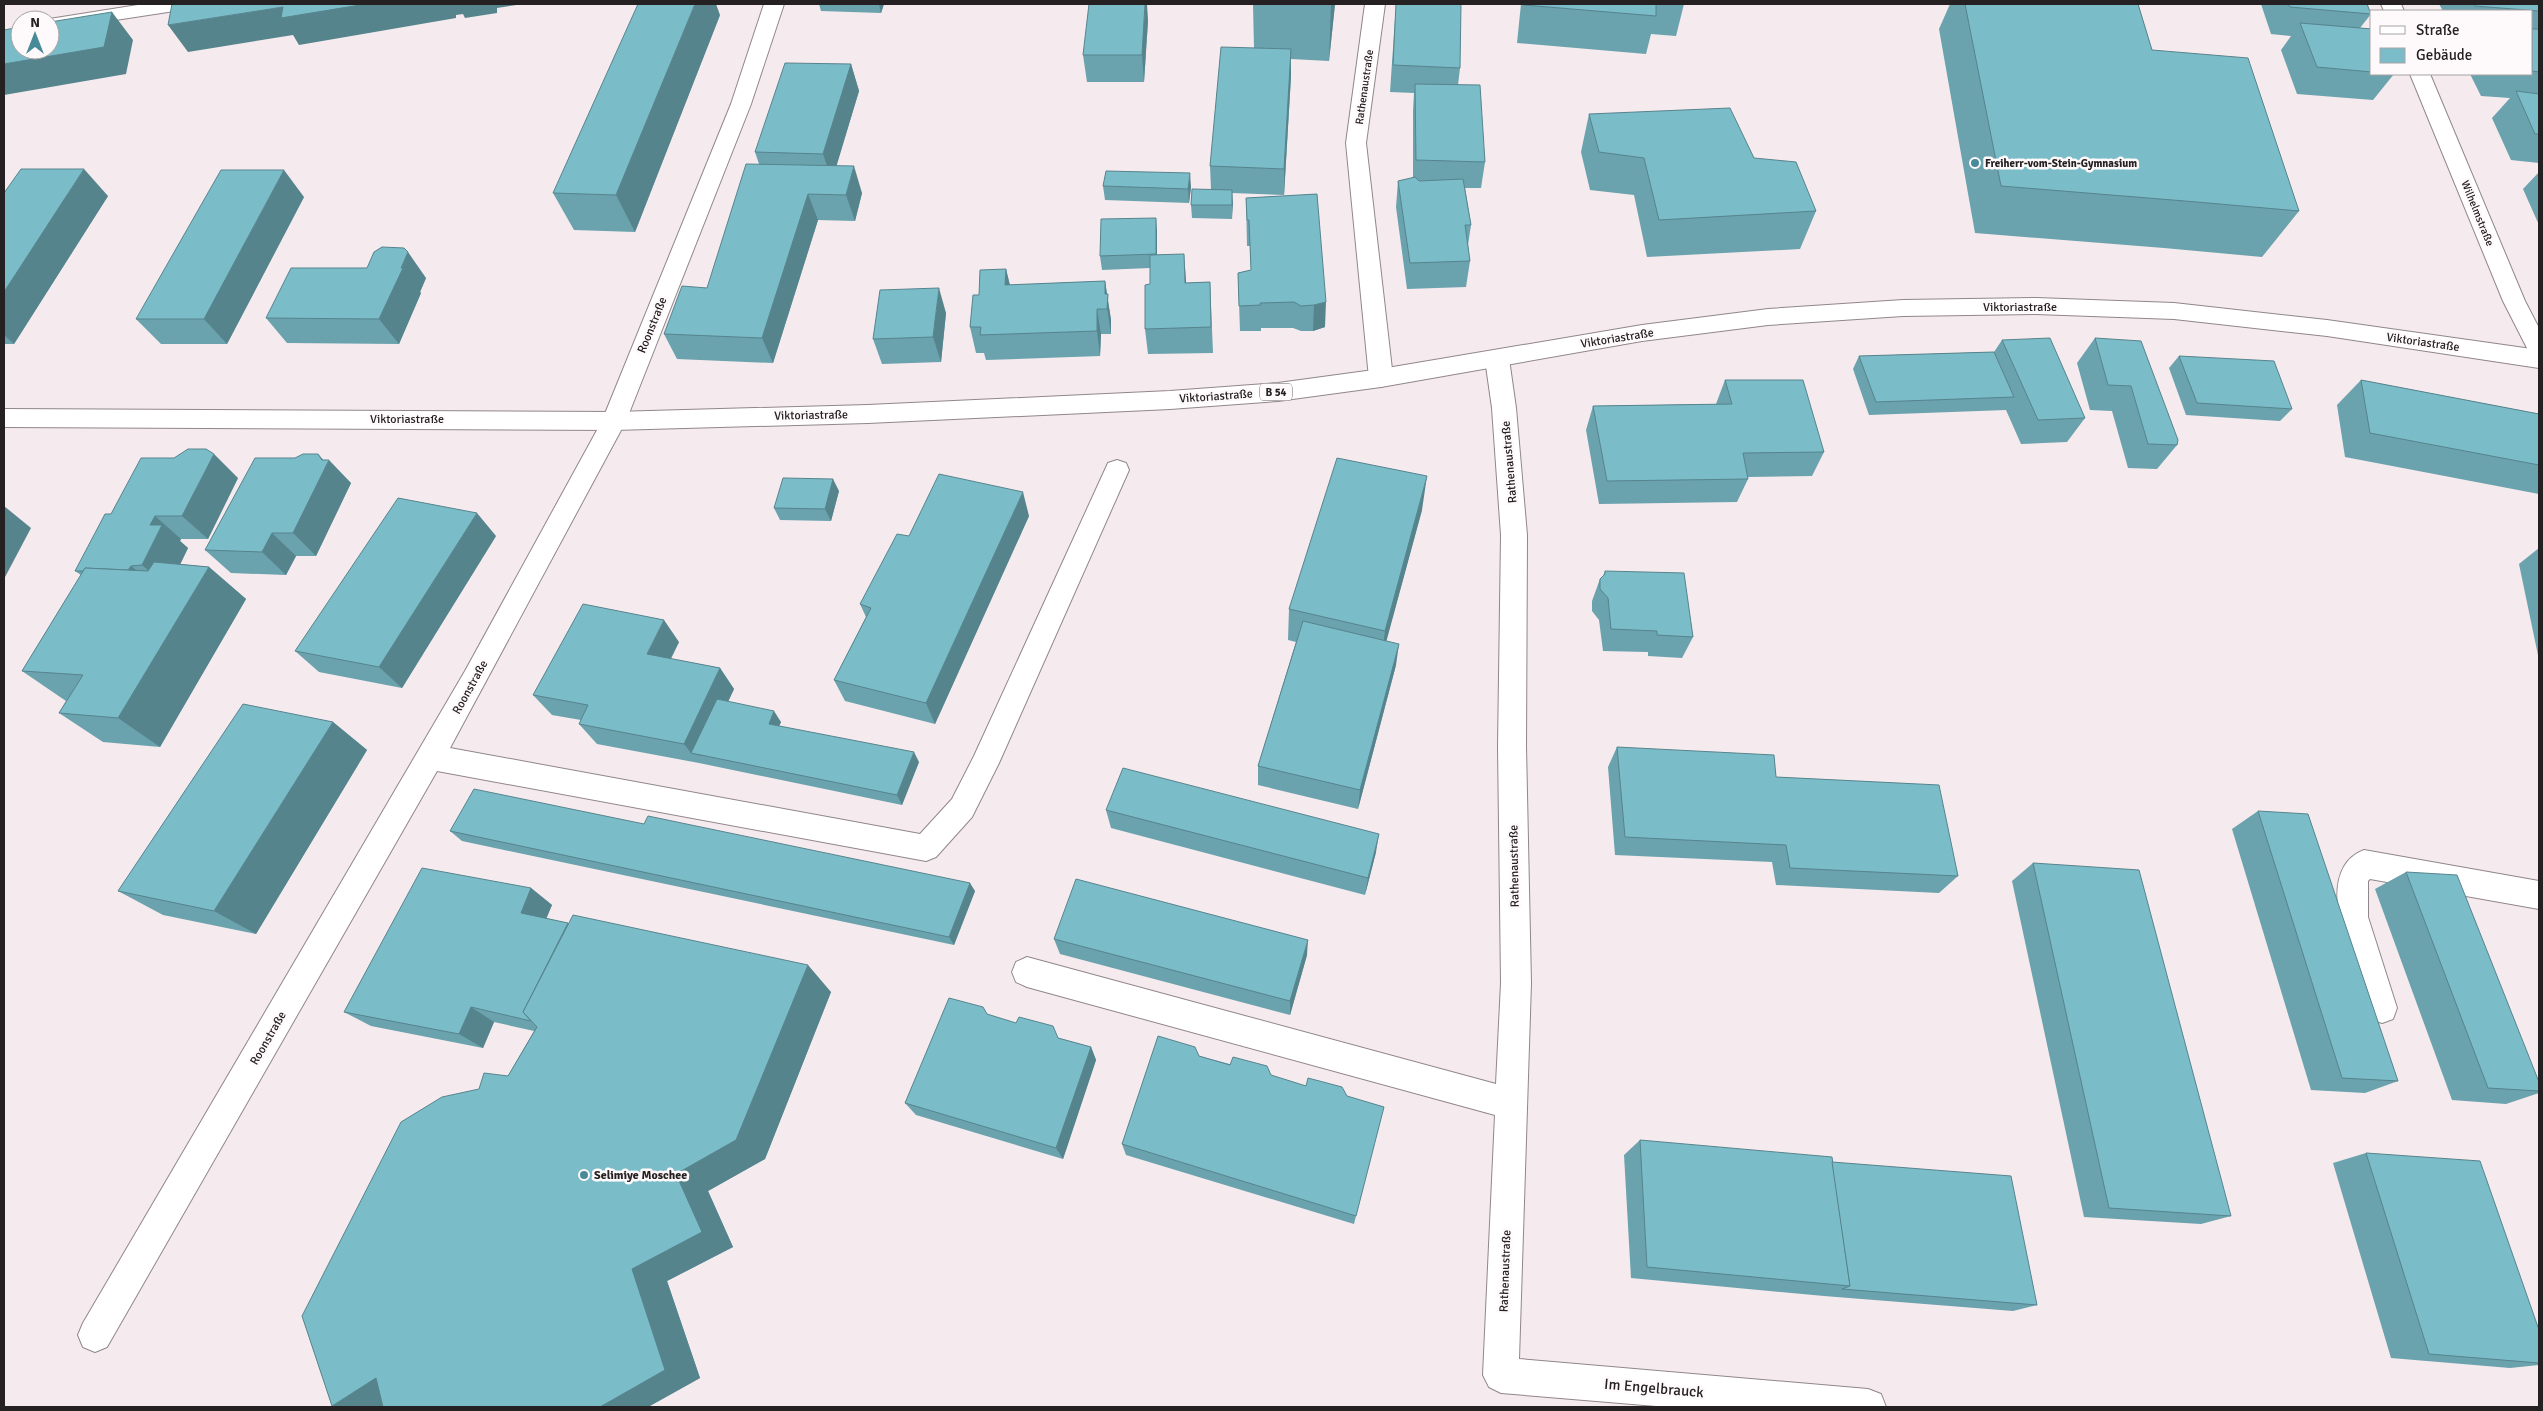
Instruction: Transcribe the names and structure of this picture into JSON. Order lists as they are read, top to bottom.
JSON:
{
  "streets": {
    "street": [
      "Rathenaustraße",
      "Wilhelmstraße",
      "Viktoriastraße",
      "Roonstraße",
      "B 54",
      "Im Engelbrauck"
    ]
  },
  "crossings": [
    ["Rathenaustraße", "Viktoriastraße"],
    ["Rathenaustraße", "Im Engelbrauck"],
    ["Viktoriastraße", "Roonstraße"]
  ],
  "places": ["Freiherr-vom-Stein-Gymnasium", "Selimiye Moschee"],
  "legend": ["Straße", "Gebäude"],
  "north": "top"
}
